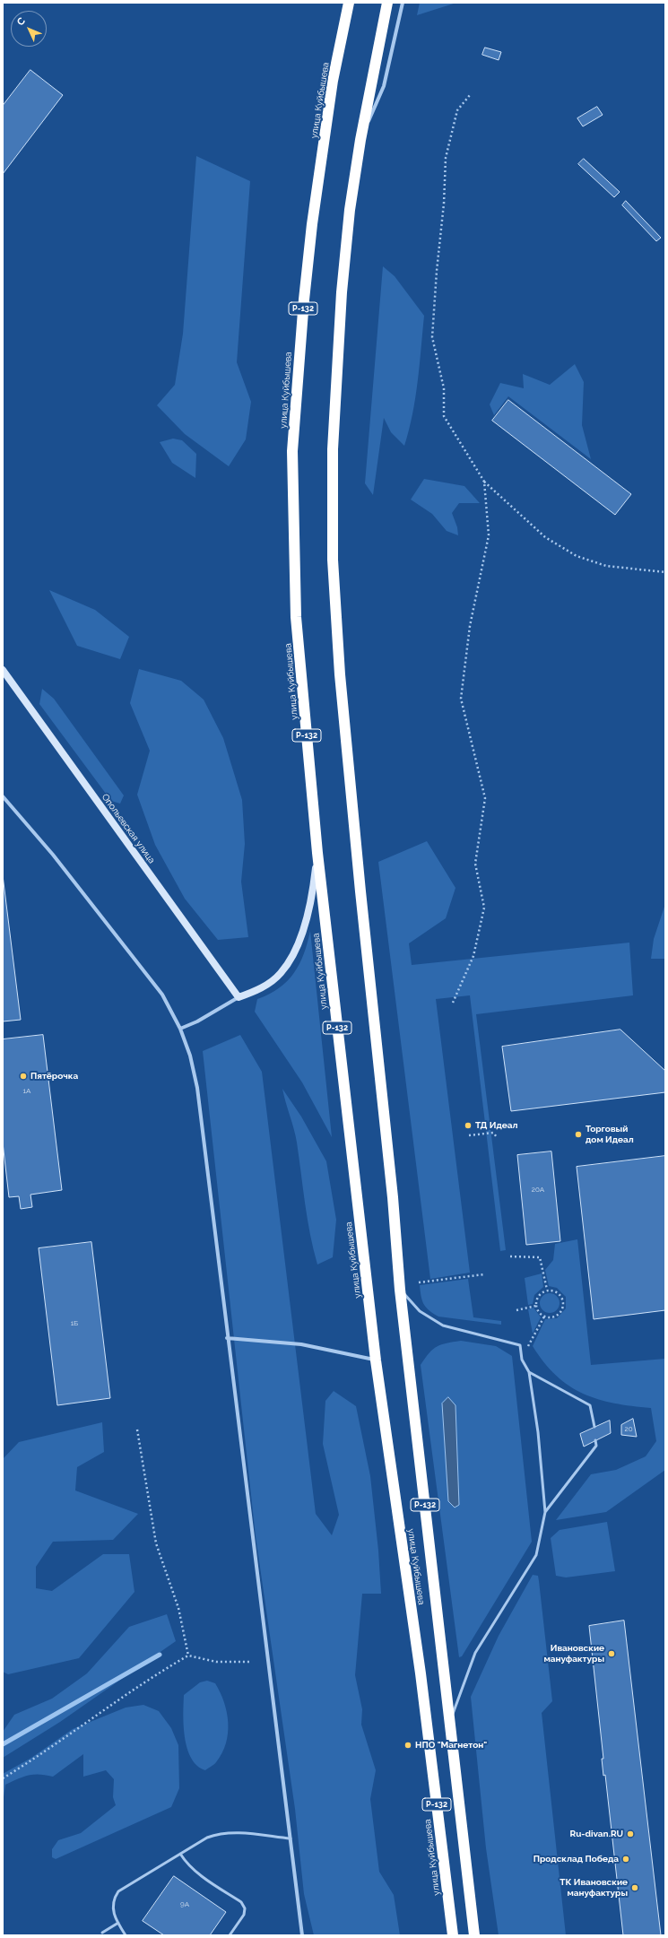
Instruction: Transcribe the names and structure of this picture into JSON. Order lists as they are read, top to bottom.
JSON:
{
  "streets": {
    "highway": ["улица Куйбышева", "Р-132"],
    "street": ["Опольевская улица"]
  },
  "places": [
    "Пятёрочка",
    "ТД Идеал",
    "Торговый дом Идеал",
    "Ивановские мануфактуры",
    "НПО \"Магнетон\"",
    "Ru-divan.RU",
    "Продсклад Победа",
    "ТК Ивановские мануфактуры"
  ],
  "house_numbers": [
    "1А",
    "20А",
    "1Б",
    "20",
    "9А"
  ],
  "north": "top left"
}
